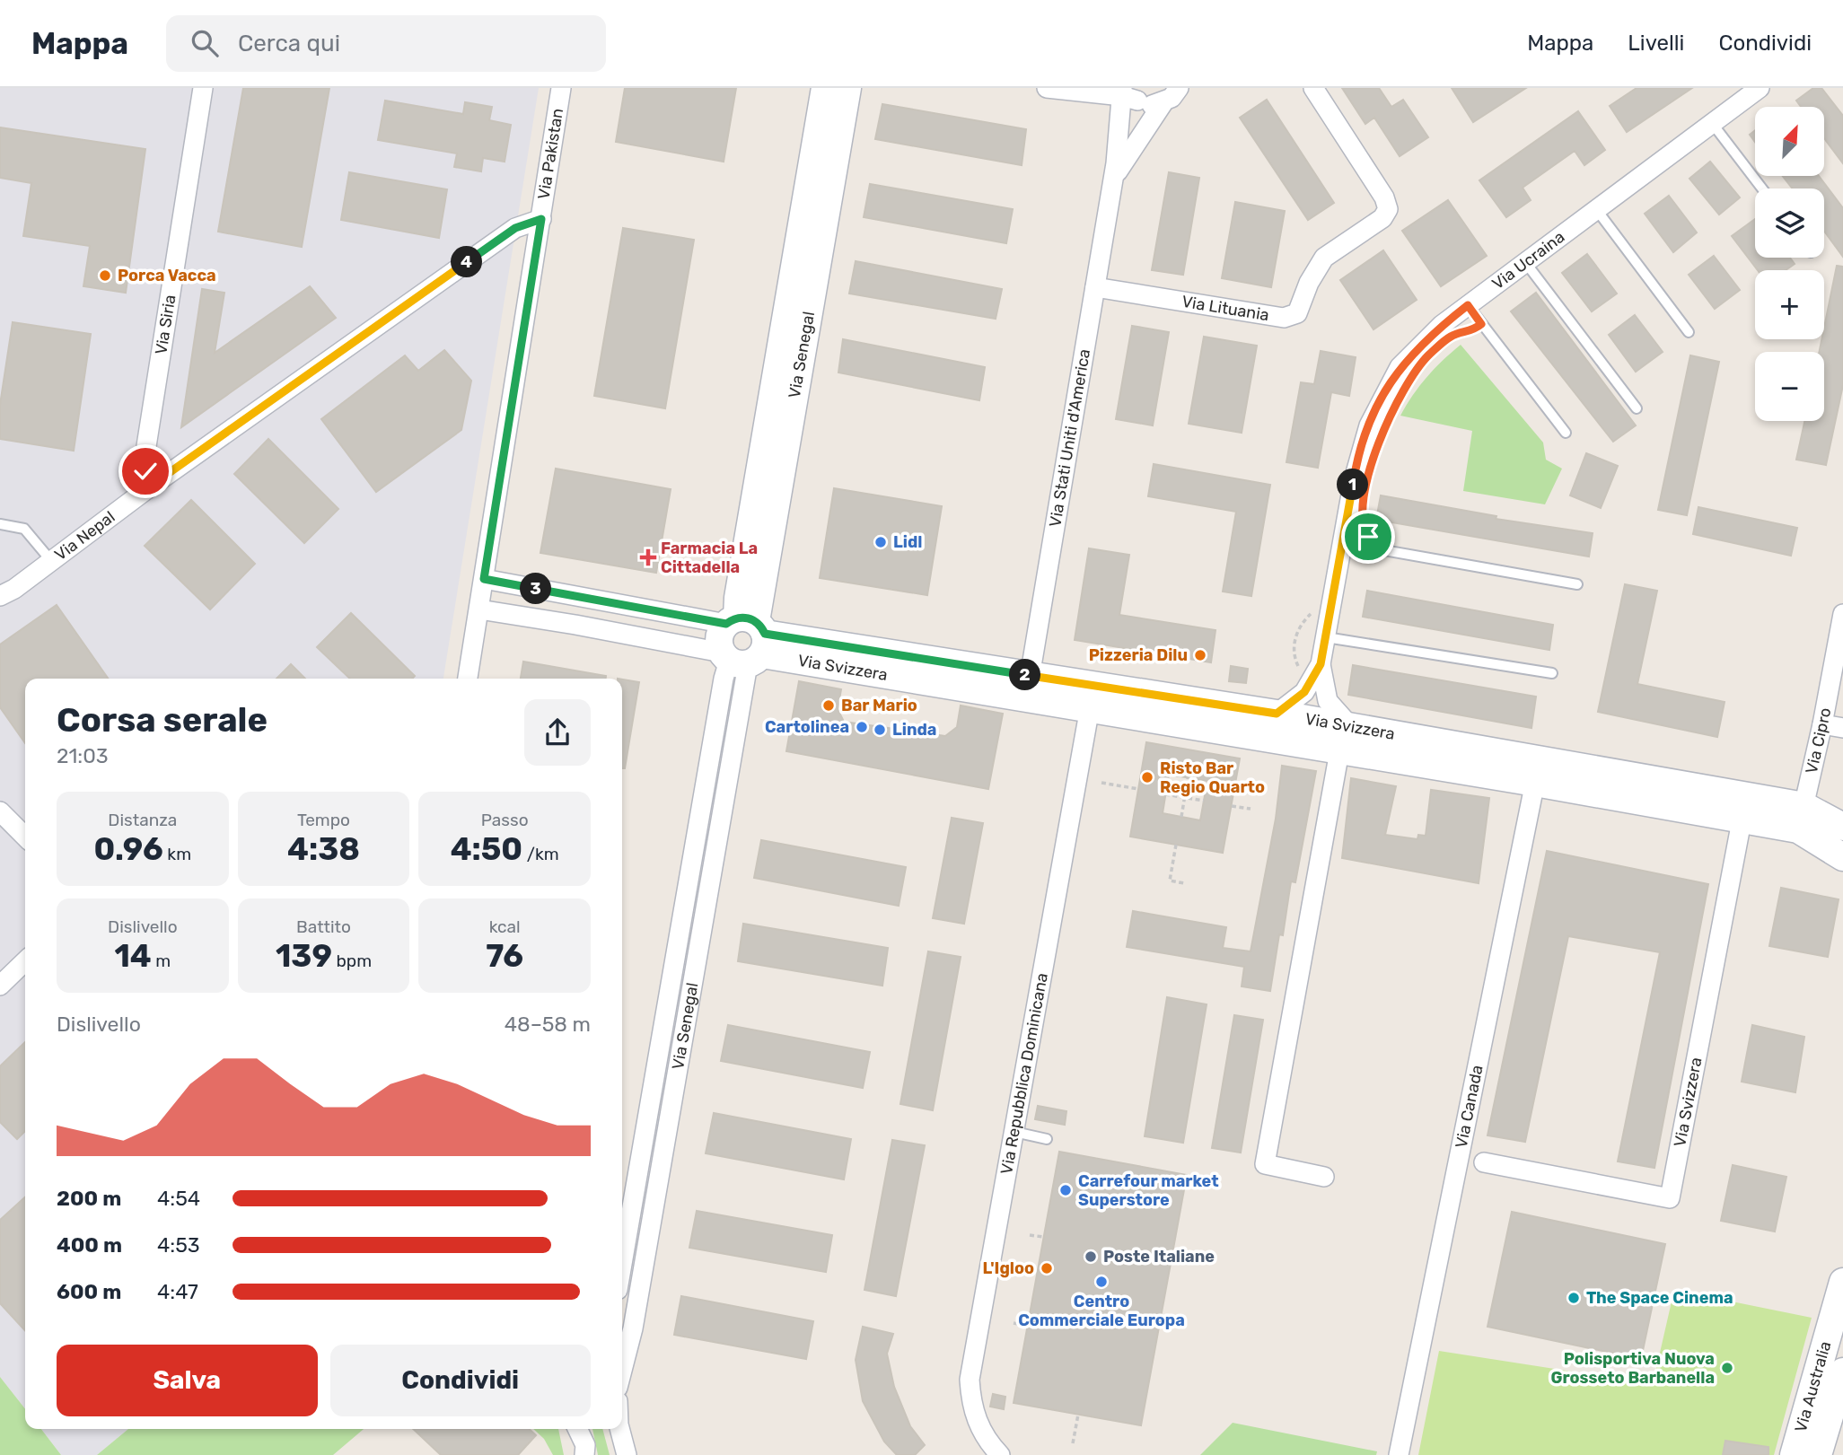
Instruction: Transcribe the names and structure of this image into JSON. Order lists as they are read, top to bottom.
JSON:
{
  "streets": {
    "main road": ["Via Senegal", "Via Svizzera", "Via Australia"],
    "street": [
      "Via Pakistan",
      "Via Ucraina",
      "Via Lituania",
      "Via Siria",
      "Via Stati Uniti d'America",
      "Via Nepal",
      "Via Cipro",
      "Via Repubblica Dominicana",
      "Via Canada"
    ]
  },
  "crossings": [
    ["Via Pakistan", "Via Nepal"],
    ["Via Pakistan", "Via Svizzera"],
    ["Via Ucraina", "Via Svizzera"],
    ["Via Lituania", "Via Stati Uniti d'America"],
    ["Via Siria", "Via Nepal"],
    ["Via Senegal", "Via Svizzera"],
    ["Via Stati Uniti d'America", "Via Svizzera"],
    ["Via Svizzera", "Via Cipro"],
    ["Via Svizzera", "Via Repubblica Dominicana"],
    ["Via Svizzera", "Via Canada"]
  ],
  "places": {
    "other": [
      "Porca Vacca",
      "Lidl",
      "Pizzeria Dilu",
      "Bar Mario",
      "Cartolinea",
      "Linda",
      "Risto Bar Regio Quarto",
      "Carrefour market Superstore",
      "Poste Italiane",
      "L'Igloo",
      "Centro Commerciale Europa",
      "The Space Cinema",
      "Polisportiva Nuova Grosseto Barbanella"
    ],
    "health": ["Farmacia La Cittadella"]
  },
  "north": "top right",
  "page": {
    "header": "Mappa",
    "search": "Cerca qui",
    "nav": ["Mappa", "Livelli", "Condividi"],
    "map_buttons": ["+", "−"],
    "pins": [
      "4",
      "1",
      "3",
      "2"
    ],
    "heading": ["Corsa serale", "21:03"],
    "stats": [
      ["Distanza", "0.96 km"],
      ["Tempo", "4:38"],
      ["Passo", "4:50 /km"],
      ["Dislivello", "14 m"],
      ["Battito", "139 bpm"],
      ["kcal", "76"]
    ],
    "chart": ["Dislivello", "48–58 m"],
    "list": [
      {
        "name": "200 m",
        "note": "4:54"
      },
      {
        "name": "400 m",
        "note": "4:53"
      },
      {
        "name": "600 m",
        "note": "4:47"
      }
    ],
    "buttons": ["Salva", "Condividi"]
  }
}
